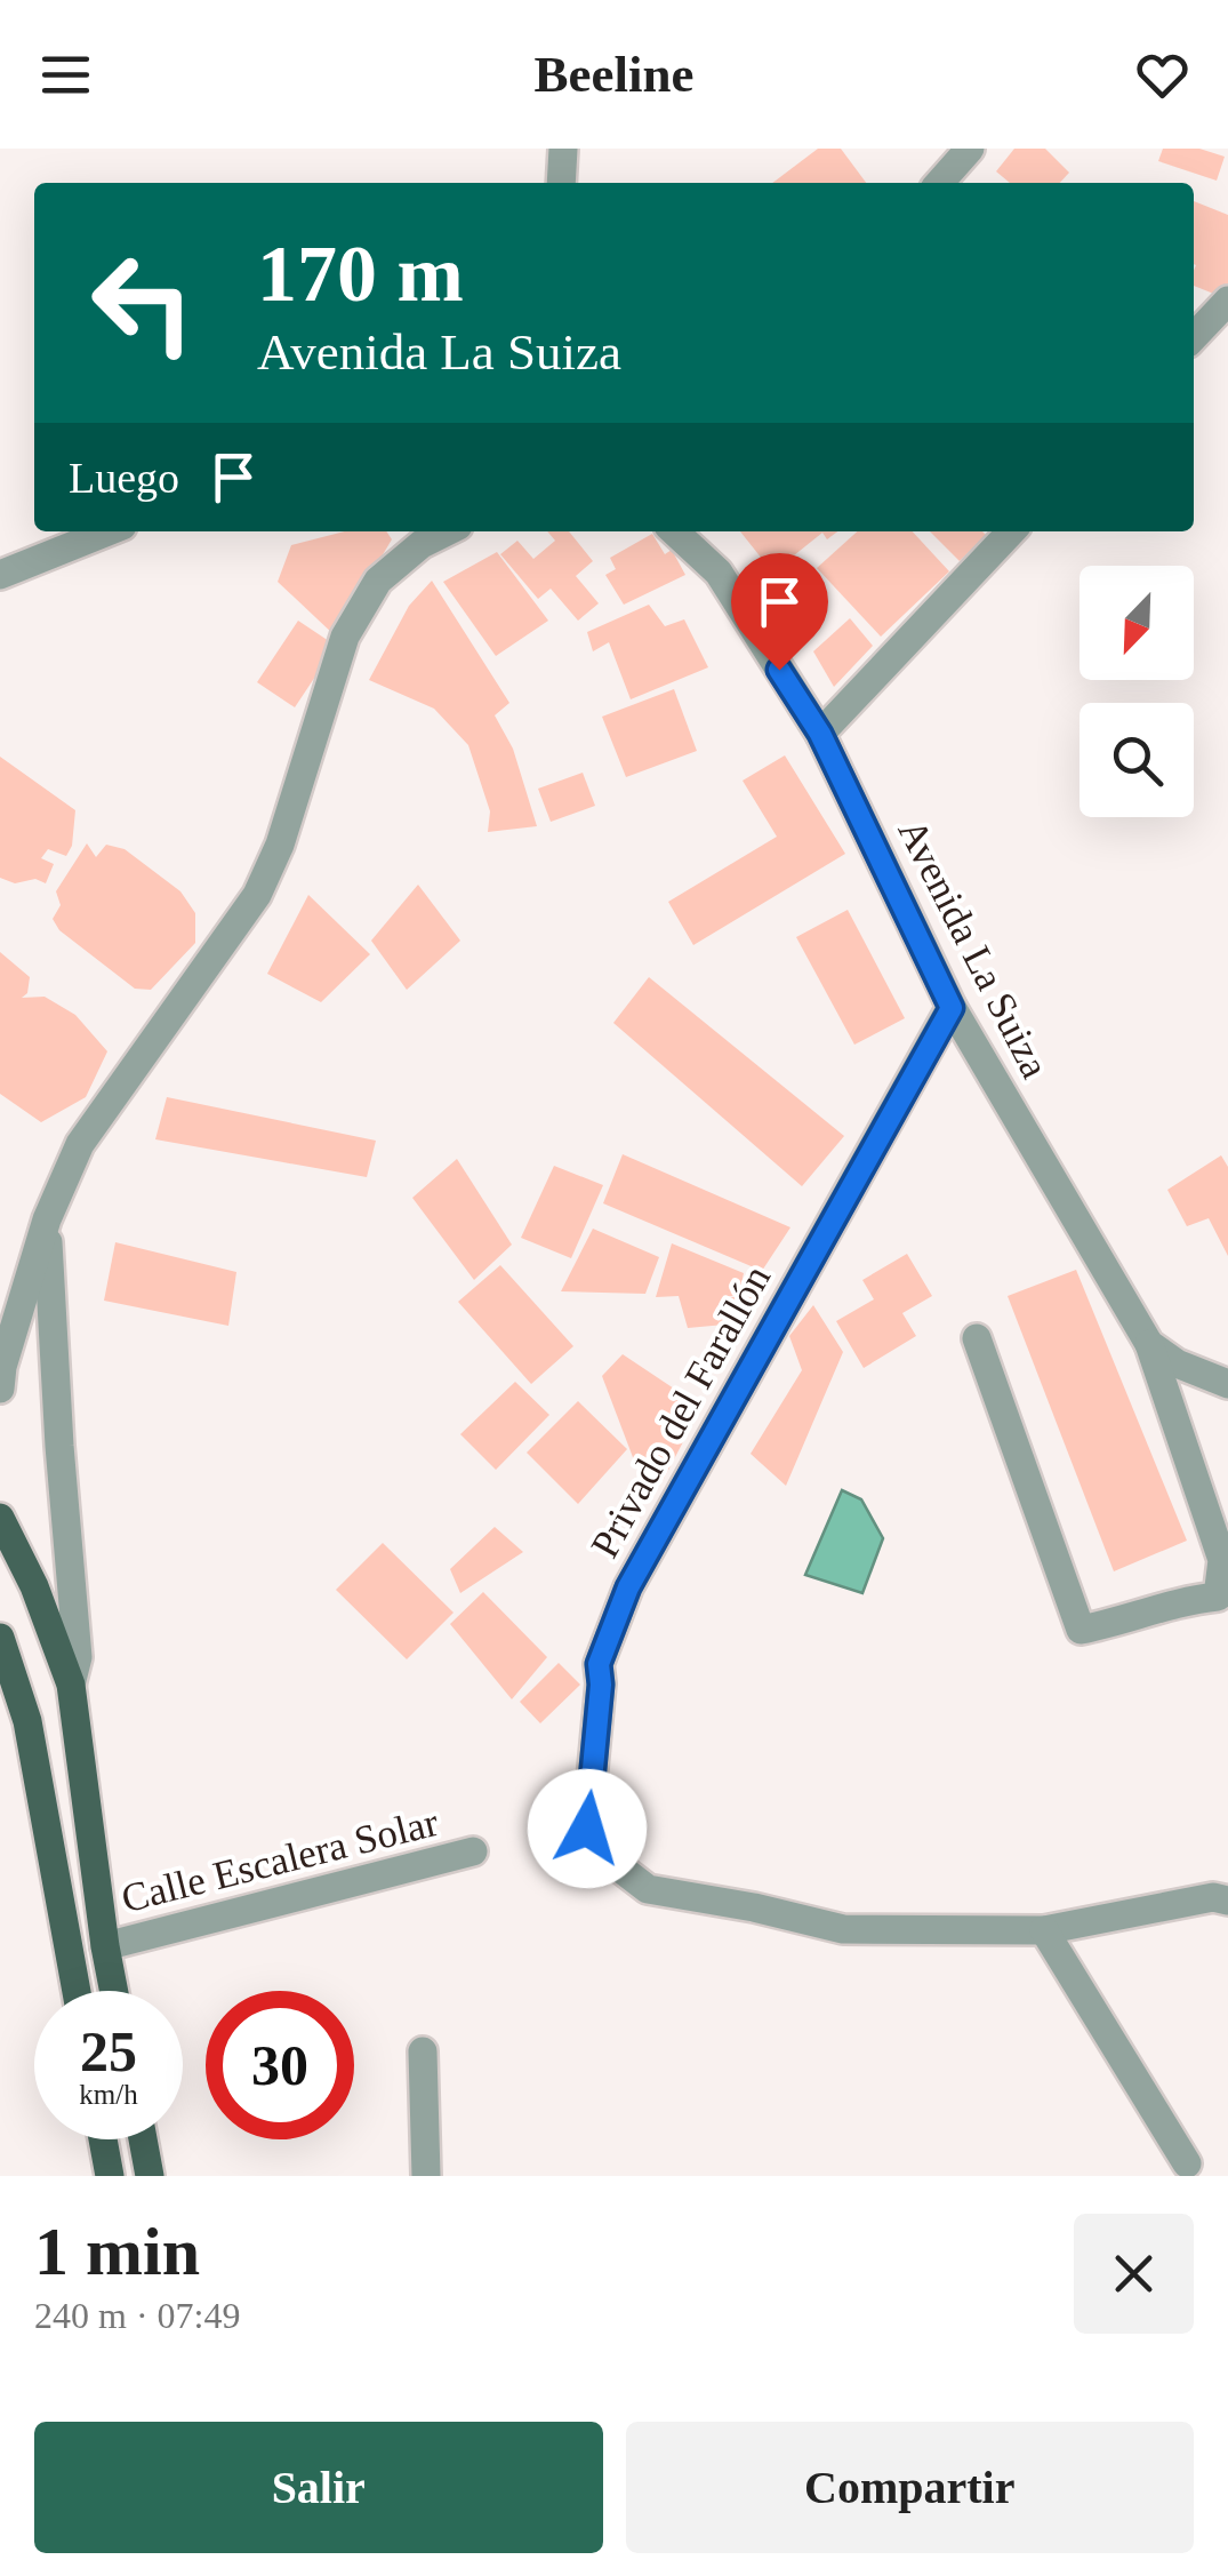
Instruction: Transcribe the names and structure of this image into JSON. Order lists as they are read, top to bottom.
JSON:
{
  "streets": {
    "street": ["Avenida La Suiza", "Privado del Farallón", "Calle Escalera Solar"]
  },
  "crossings": [
    ["Avenida La Suiza", "Privado del Farallón"]
  ],
  "north": "bottom left",
  "page": {
    "header": "Beeline",
    "turn": ["170 m", "Avenida La Suiza"],
    "then": "Luego",
    "speed": "25 km/h",
    "limit": "30",
    "heading": ["1 min", "240 m · 07:49"],
    "buttons": ["Salir", "Compartir"]
  }
}
